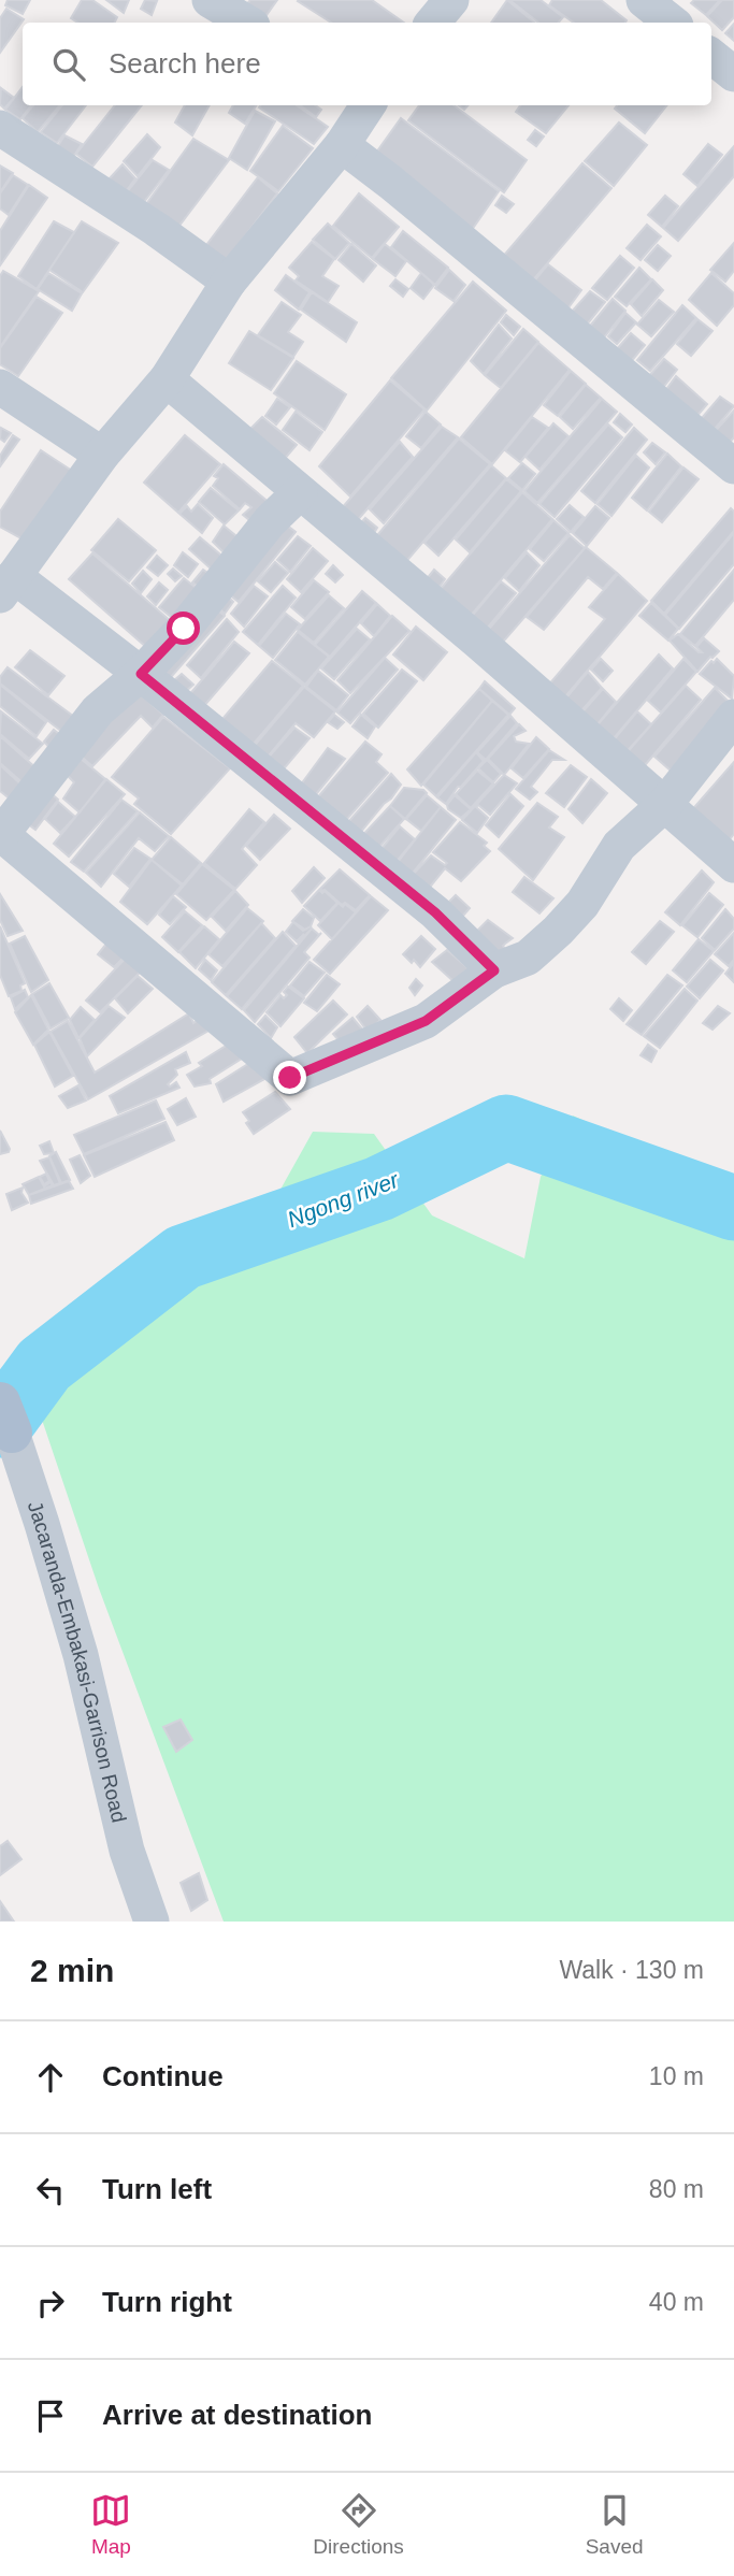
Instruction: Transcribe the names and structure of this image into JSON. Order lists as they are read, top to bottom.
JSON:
{
  "streets": {
    "street": ["Jacaranda-Embakasi-Garrison Road"]
  },
  "water": ["Ngong river"],
  "page": {
    "search": "Search here",
    "heading": ["2 min", "Walk · 130 m"],
    "list": [
      ["Continue", "10 m"],
      ["Turn left", "80 m"],
      ["Turn right", "40 m"],
      "Arrive at destination"
    ],
    "nav": ["Map", "Directions", "Saved"]
  }
}
